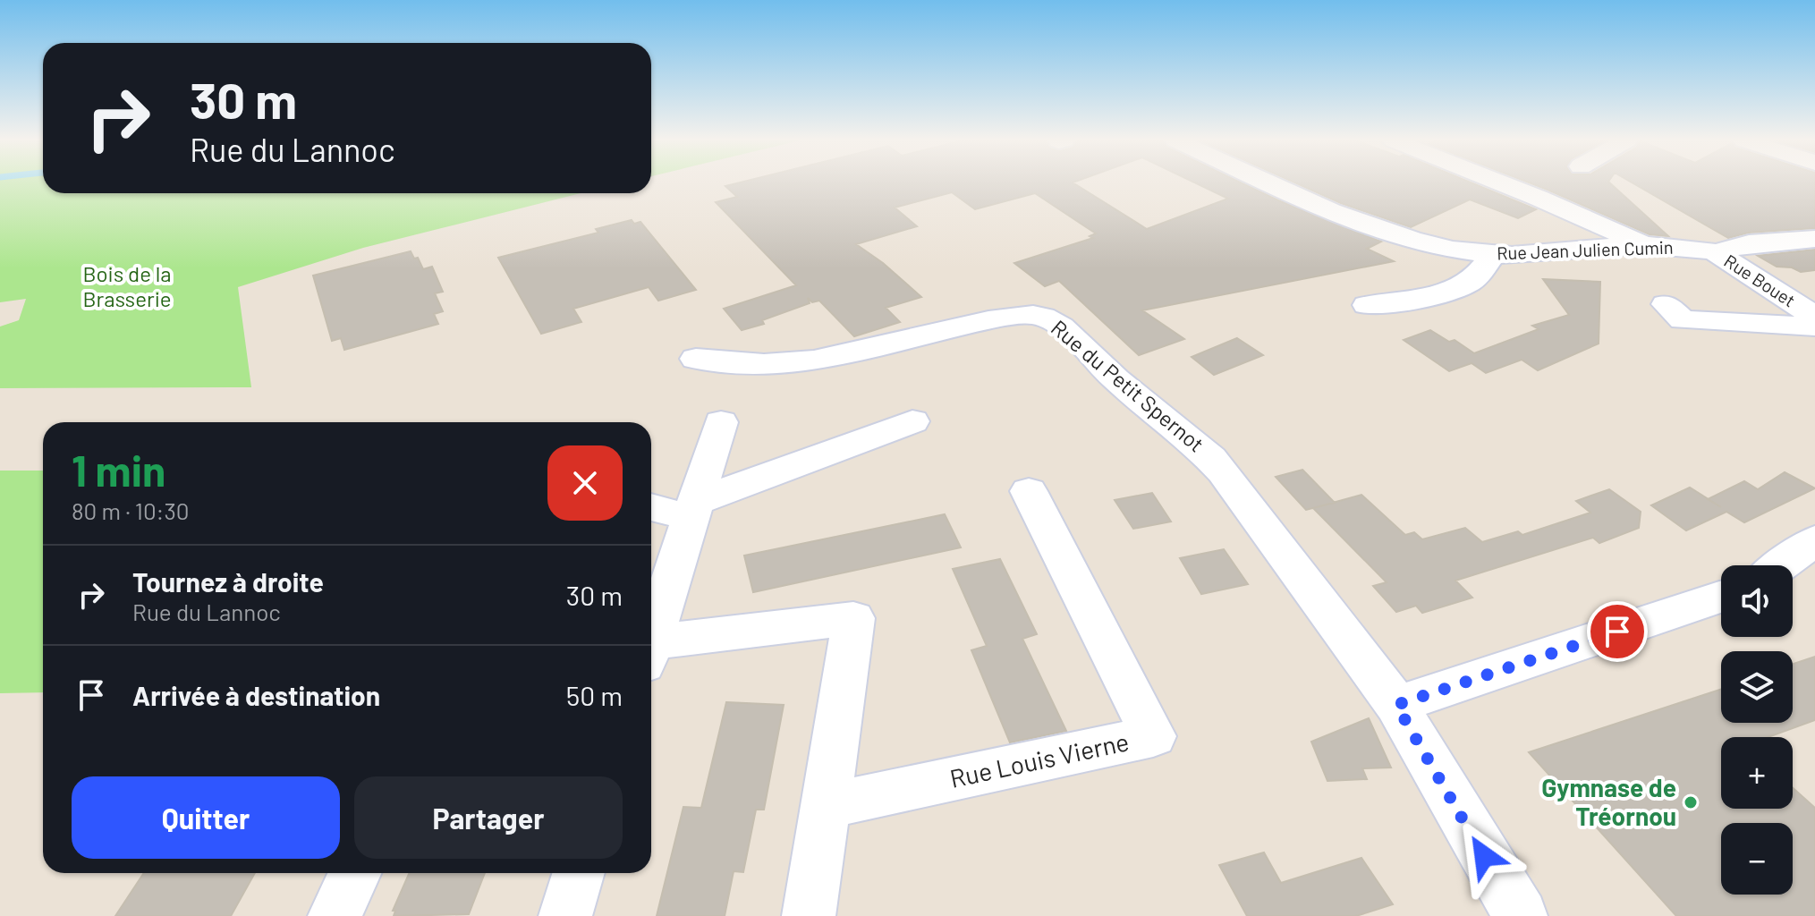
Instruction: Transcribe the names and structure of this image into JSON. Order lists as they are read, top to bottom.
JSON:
{
  "streets": {
    "street": [
      "Rue Jean Julien Cumin",
      "Rue Bouet",
      "Rue du Petit Spernot",
      "Rue Louis Vierne"
    ]
  },
  "crossings": [
    ["Rue Jean Julien Cumin", "Rue Bouet"]
  ],
  "parks": ["Bois de la Brasserie"],
  "places": ["Gymnase de Tréornou"],
  "page": {
    "turn": ["30 m", "Rue du Lannoc"],
    "heading": ["1 min", "80 m · 10:30"],
    "list": [
      {
        "name": "Tournez à droite",
        "note": "Rue du Lannoc",
        "value": "30 m"
      },
      {
        "name": "Arrivée à destination",
        "value": "50 m"
      }
    ],
    "map_buttons": ["+", "−"],
    "buttons": ["Quitter", "Partager"]
  }
}
